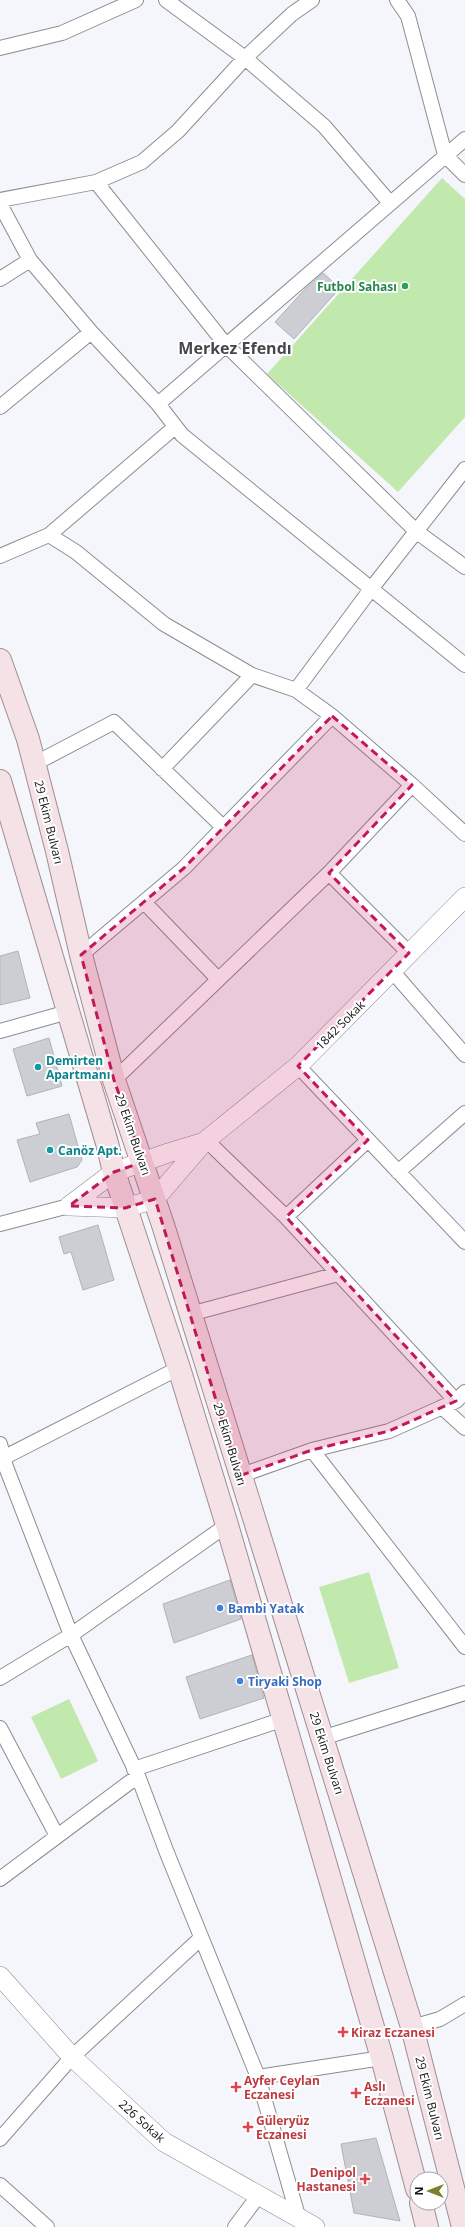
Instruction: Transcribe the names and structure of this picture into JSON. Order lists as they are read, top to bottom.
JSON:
{
  "streets": {
    "main road": ["29 Ekim Bulvarı"],
    "street": ["1842 Sokak", "226 Sokak"]
  },
  "districts": ["Merkez Efendı"],
  "places": {
    "other": [
      "Futbol Sahası",
      "Demirten Apartmanı",
      "Canöz Apt.",
      "Bambi Yatak",
      "Tiryaki Shop"
    ],
    "health": [
      "Kiraz Eczanesi",
      "Ayfer Ceylan Eczanesi",
      "Aslı Eczanesi",
      "Güleryüz Eczanesi",
      "Denipol Hastanesi"
    ]
  },
  "north": "left"
}
